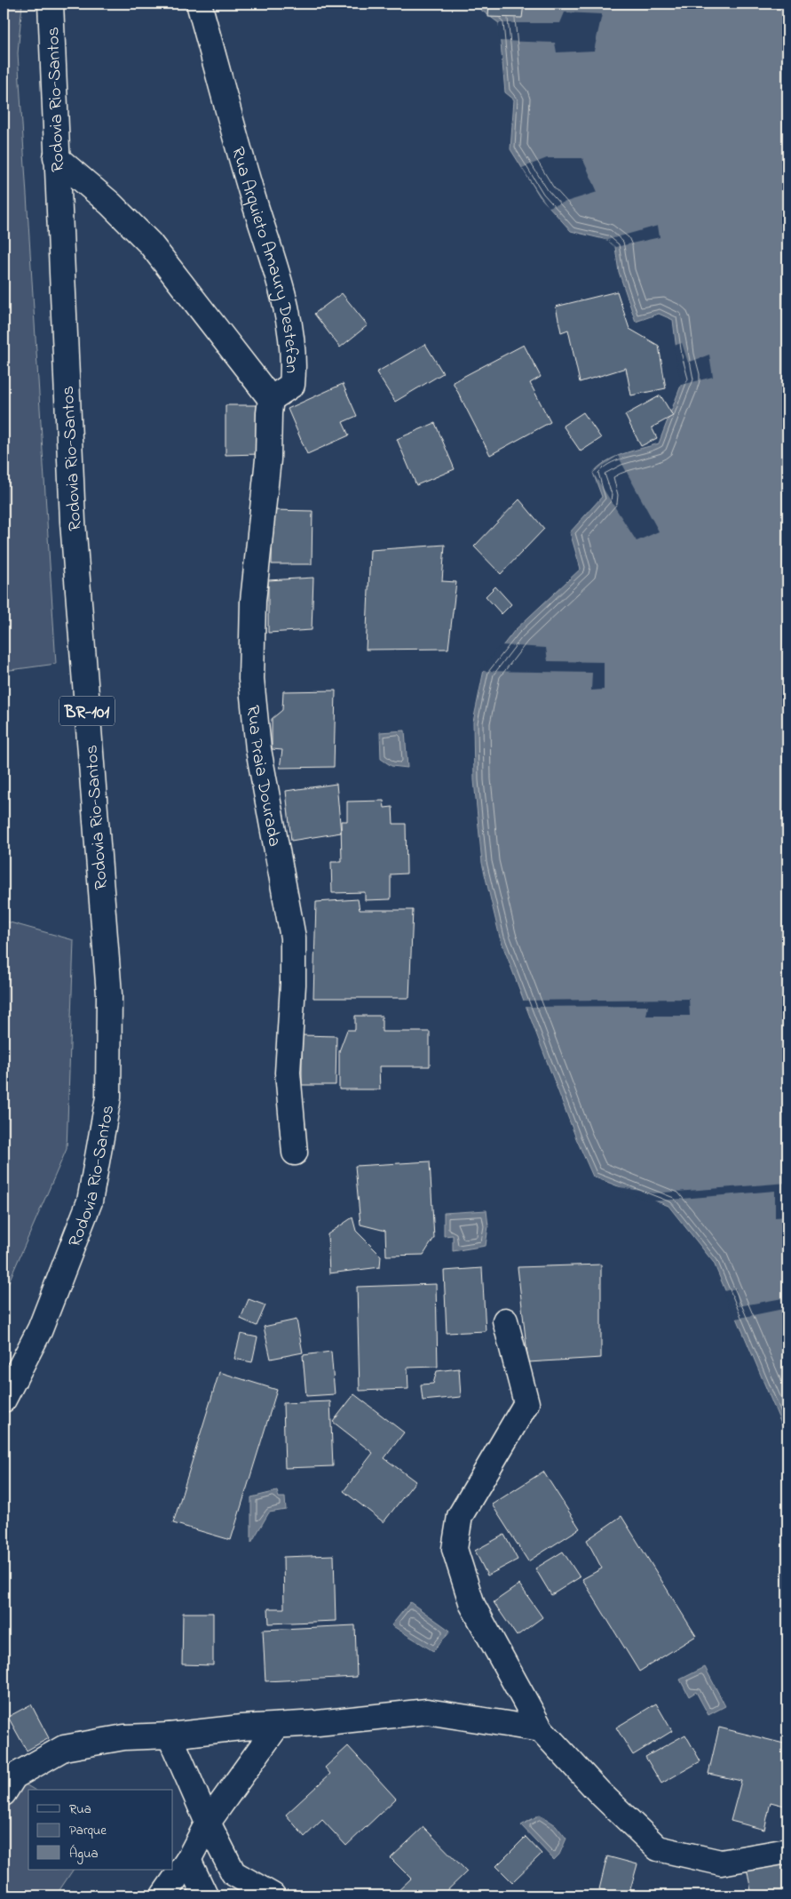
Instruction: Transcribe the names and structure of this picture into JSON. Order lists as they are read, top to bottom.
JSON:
{
  "streets": {
    "main road": [
      "Rodovia Rio-Santos",
      "Rua Arquieto Amaury Destefan",
      "BR-101",
      "Rua Praia Dourada"
    ]
  },
  "crossings": [
    ["Rodovia Rio-Santos", "Rua Arquieto Amaury Destefan"],
    ["Rua Arquieto Amaury Destefan", "Rua Praia Dourada"]
  ],
  "legend": ["Rua", "Parque", "Água"]
}
